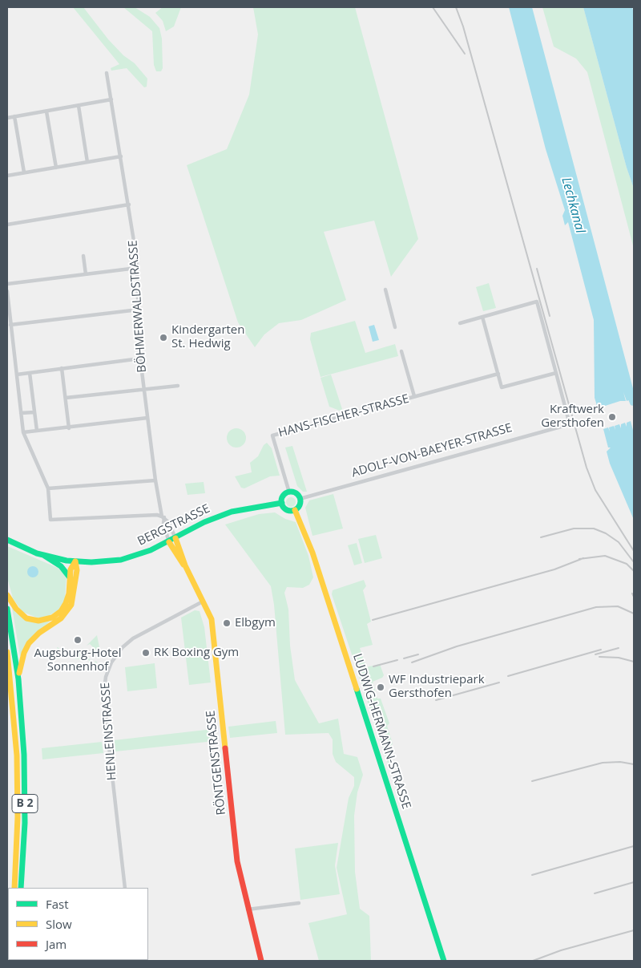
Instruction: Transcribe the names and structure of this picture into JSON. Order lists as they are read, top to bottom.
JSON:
{
  "streets": {
    "main road": [
      "BERGSTRASSE",
      "LUDWIG-HERMANN-STRASSE",
      "RÖNTGENSTRASSE",
      "B 2"
    ],
    "street": [
      "BÖHMERWALDSTRASSE",
      "HANS-FISCHER-STRASSE",
      "ADOLF-VON-BAEYER-STRASSE",
      "HENLEINSTRASSE"
    ]
  },
  "crossings": [
    ["BÖHMERWALDSTRASSE", "BERGSTRASSE"],
    ["BÖHMERWALDSTRASSE", "RÖNTGENSTRASSE"],
    ["HANS-FISCHER-STRASSE", "ADOLF-VON-BAEYER-STRASSE"],
    ["HANS-FISCHER-STRASSE", "BERGSTRASSE"],
    ["HANS-FISCHER-STRASSE", "LUDWIG-HERMANN-STRASSE"],
    ["ADOLF-VON-BAEYER-STRASSE", "BERGSTRASSE"],
    ["ADOLF-VON-BAEYER-STRASSE", "LUDWIG-HERMANN-STRASSE"],
    ["BERGSTRASSE", "LUDWIG-HERMANN-STRASSE"],
    ["BERGSTRASSE", "RÖNTGENSTRASSE"],
    ["BERGSTRASSE", "B 2"],
    ["HENLEINSTRASSE", "RÖNTGENSTRASSE"]
  ],
  "water": ["Lechkanal"],
  "places": [
    "Kindergarten St. Hedwig",
    "Kraftwerk Gersthofen",
    "Elbgym",
    "Augsburg-Hotel Sonnenhof",
    "RK Boxing Gym",
    "WF Industriepark Gersthofen"
  ],
  "legend": ["Fast", "Slow", "Jam"]
}
